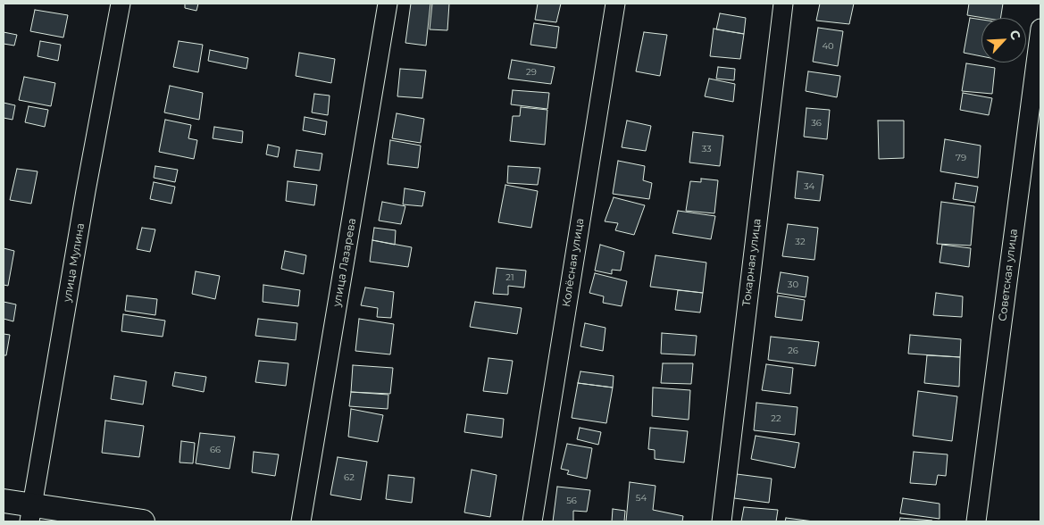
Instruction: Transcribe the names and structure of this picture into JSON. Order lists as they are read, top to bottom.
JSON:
{
  "streets": {
    "street": [
      "улица Мулина",
      "улица Лазарева",
      "Колёсная улица",
      "Токарная улица",
      "Советская улица"
    ]
  },
  "house_numbers": [
    "40",
    "29",
    "36",
    "33",
    "79",
    "34",
    "32",
    "21",
    "30",
    "26",
    "22",
    "66",
    "62",
    "54",
    "56"
  ],
  "north": "top right"
}
